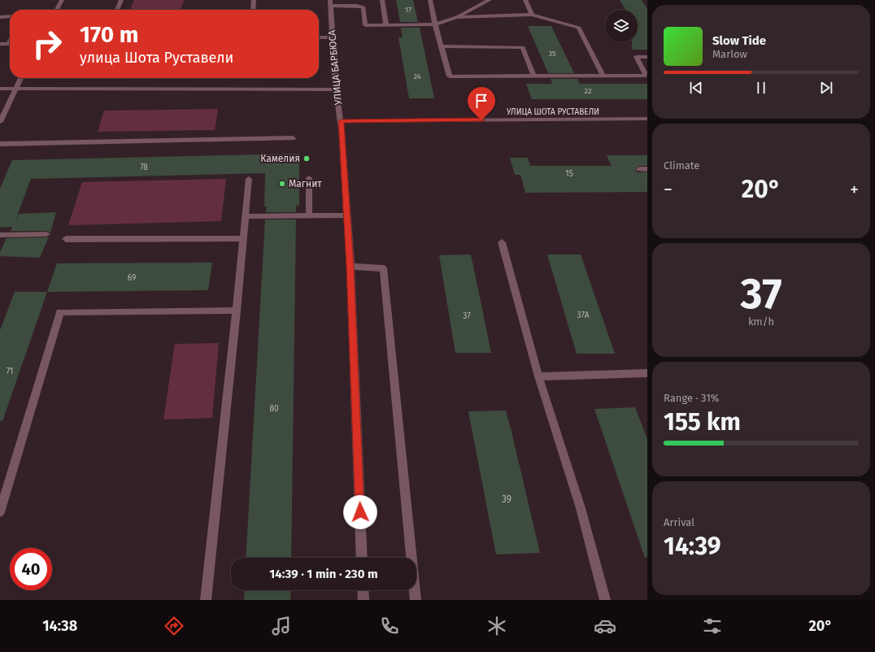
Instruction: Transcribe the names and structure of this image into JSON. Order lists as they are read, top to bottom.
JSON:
{
  "streets": {
    "street": ["УЛИЦА БАРБЮСА", "УЛИЦА ШОТА РУСТАВЕЛИ"]
  },
  "crossings": [
    ["УЛИЦА БАРБЮСА", "УЛИЦА ШОТА РУСТАВЕЛИ"]
  ],
  "places": ["Камелия", "Магнит"],
  "house_numbers": [
    "17",
    "35",
    "24",
    "22",
    "78",
    "15",
    "69",
    "37А",
    "37",
    "71",
    "80",
    "39"
  ],
  "page": {
    "turn": ["170 m", "улица Шота Руставели"],
    "song": ["Slow Tide", "Marlow"],
    "tile": [
      "Climate",
      ["37", "km/h"],
      ["Range · 31%", "155 km"],
      ["Arrival", "14:39"]
    ],
    "heat": ["−", "20°", "+"],
    "limit": "40",
    "trip": "14:39 · 1 min · 230 m",
    "tabs": ["14:38", "20°"]
  }
}
